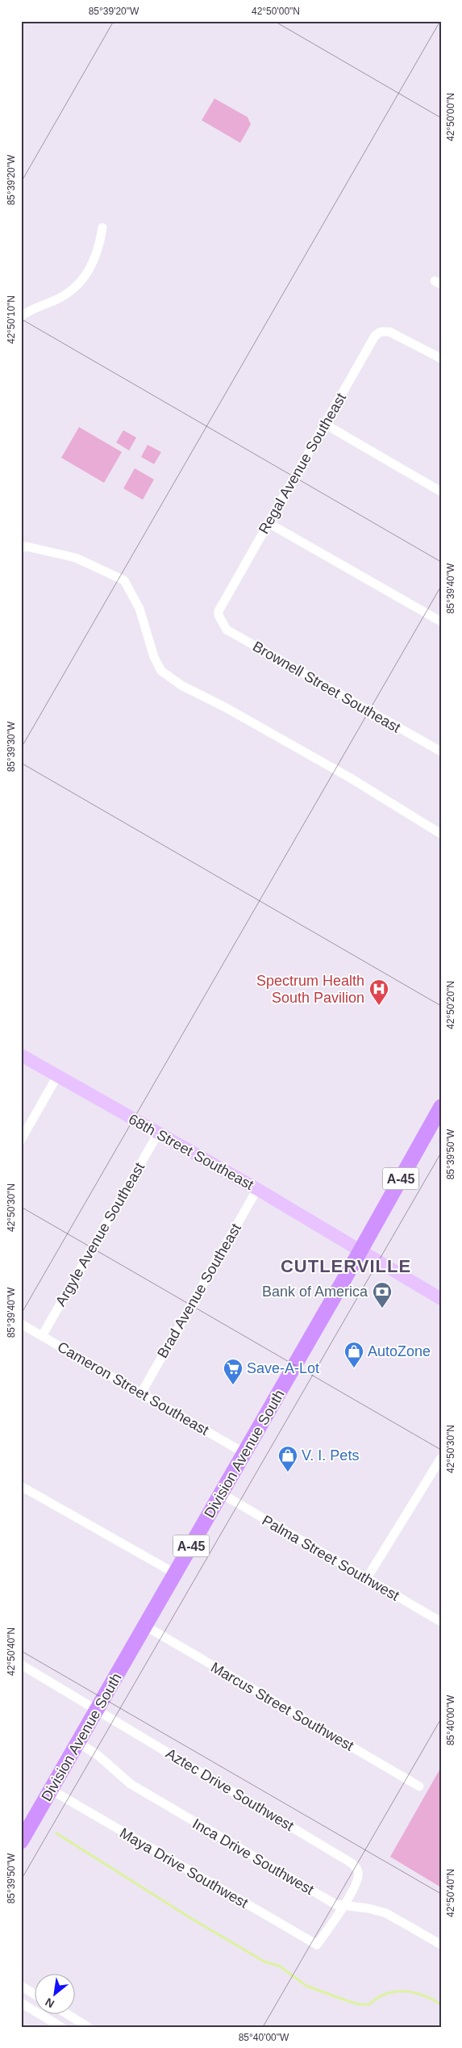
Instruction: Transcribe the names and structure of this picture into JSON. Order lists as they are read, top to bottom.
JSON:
{
  "streets": {
    "main road": ["68th Street Southeast", "A-45", "Division Avenue South"],
    "street": [
      "Regal Avenue Southeast",
      "Brownell Street Southeast",
      "Argyle Avenue Southeast",
      "Brad Avenue Southeast",
      "Cameron Street Southeast",
      "Palma Street Southwest",
      "Marcus Street Southwest",
      "Aztec Drive Southwest",
      "Inca Drive Southwest",
      "Maya Drive Southwest"
    ]
  },
  "crossings": [
    ["Regal Avenue Southeast", "Brownell Street Southeast"],
    ["68th Street Southeast", "Argyle Avenue Southeast"],
    ["68th Street Southeast", "Brad Avenue Southeast"],
    ["68th Street Southeast", "Division Avenue South"],
    ["Argyle Avenue Southeast", "Cameron Street Southeast"],
    ["Brad Avenue Southeast", "Cameron Street Southeast"],
    ["Cameron Street Southeast", "Division Avenue South"],
    ["Division Avenue South", "Palma Street Southwest"],
    ["Division Avenue South", "Marcus Street Southwest"],
    ["Division Avenue South", "Aztec Drive Southwest"],
    ["Division Avenue South", "Inca Drive Southwest"],
    ["Division Avenue South", "Maya Drive Southwest"],
    ["Aztec Drive Southwest", "Inca Drive Southwest"],
    ["Aztec Drive Southwest", "Maya Drive Southwest"],
    ["Inca Drive Southwest", "Maya Drive Southwest"]
  ],
  "districts": ["CUTLERVILLE"],
  "places": {
    "hospital": ["Spectrum Health South Pavilion"],
    "bank": ["Bank of America"],
    "shop": ["AutoZone", "V. I. Pets"],
    "supermarket": ["Save-A-Lot"]
  },
  "north": "bottom left",
  "coordinates": [
    "85°39'20\"W",
    "42°50'00\"N",
    "42°50'10\"N",
    "85°39'40\"W",
    "85°39'30\"W",
    "42°50'20\"N",
    "85°39'50\"W",
    "42°50'30\"N",
    "42°50'40\"N",
    "85°40'00\"W"
  ]
}
